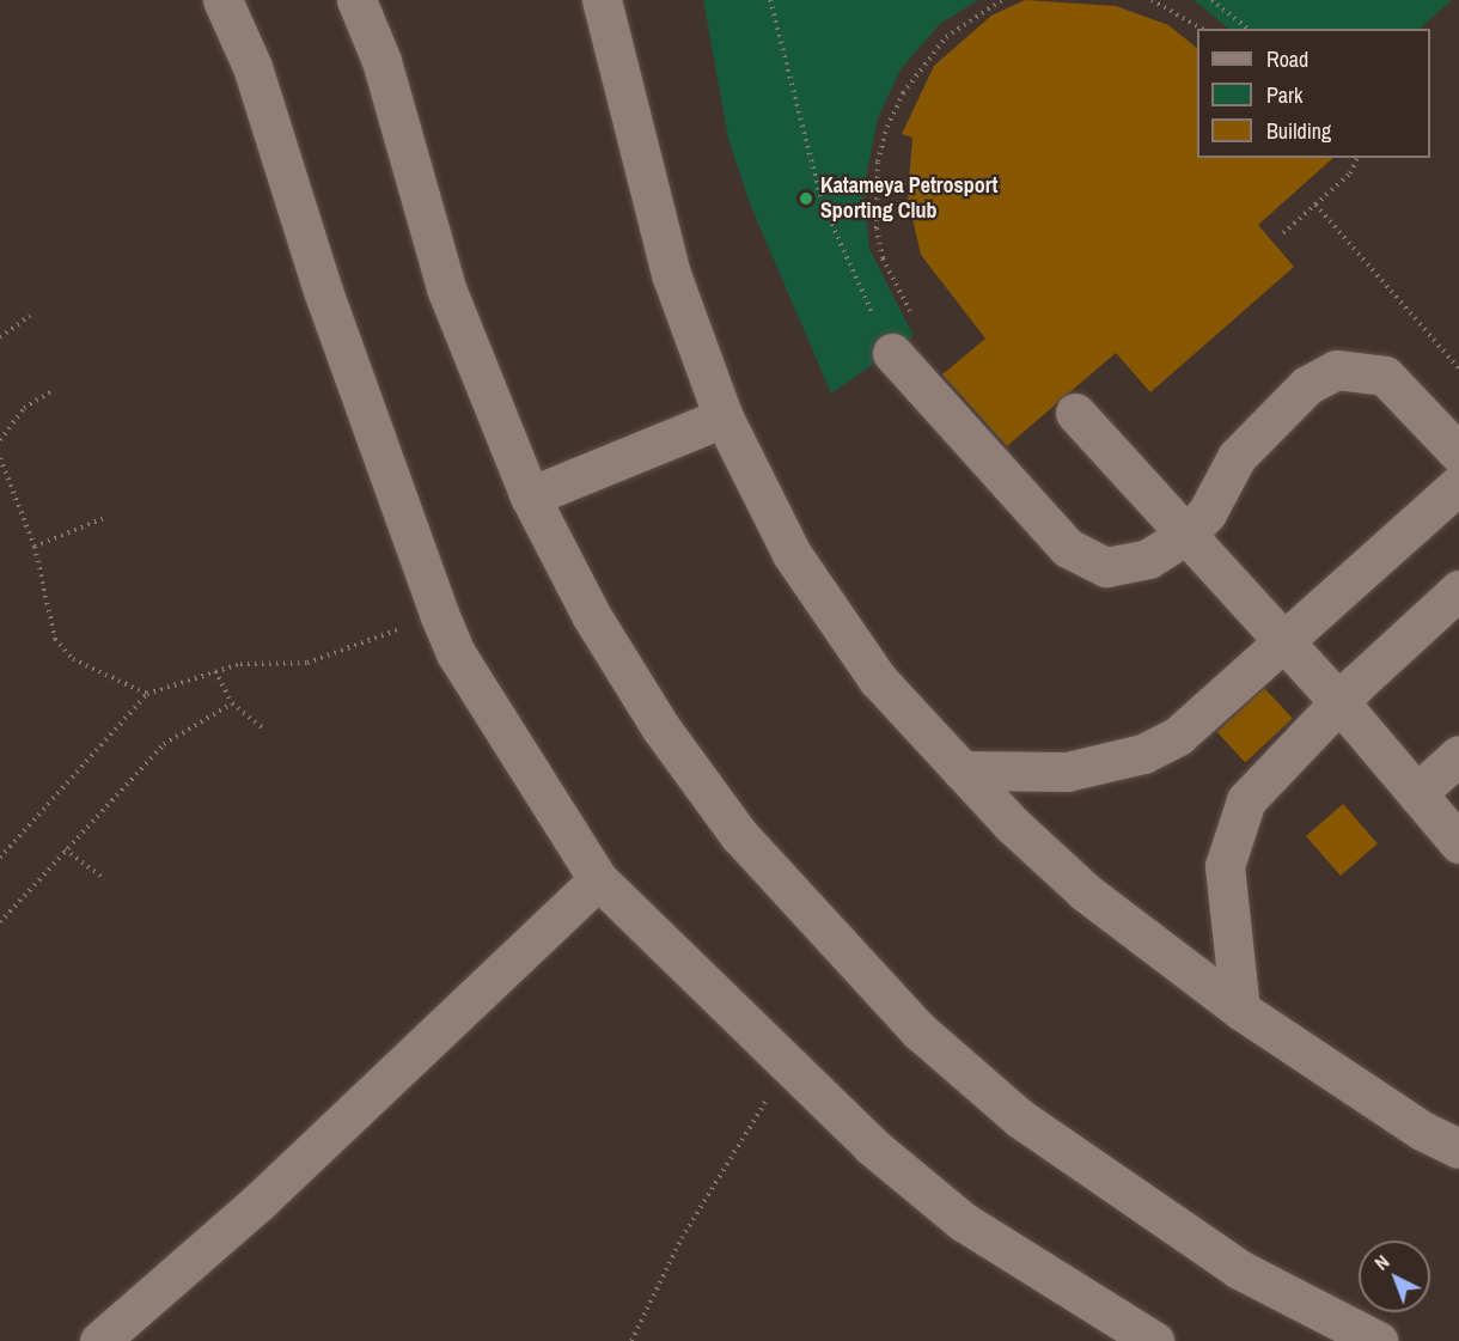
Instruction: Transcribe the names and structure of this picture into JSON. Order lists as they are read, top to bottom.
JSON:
{
  "places": ["Katameya Petrosport Sporting Club"],
  "legend": ["Road", "Park", "Building"],
  "north": "top left"
}
